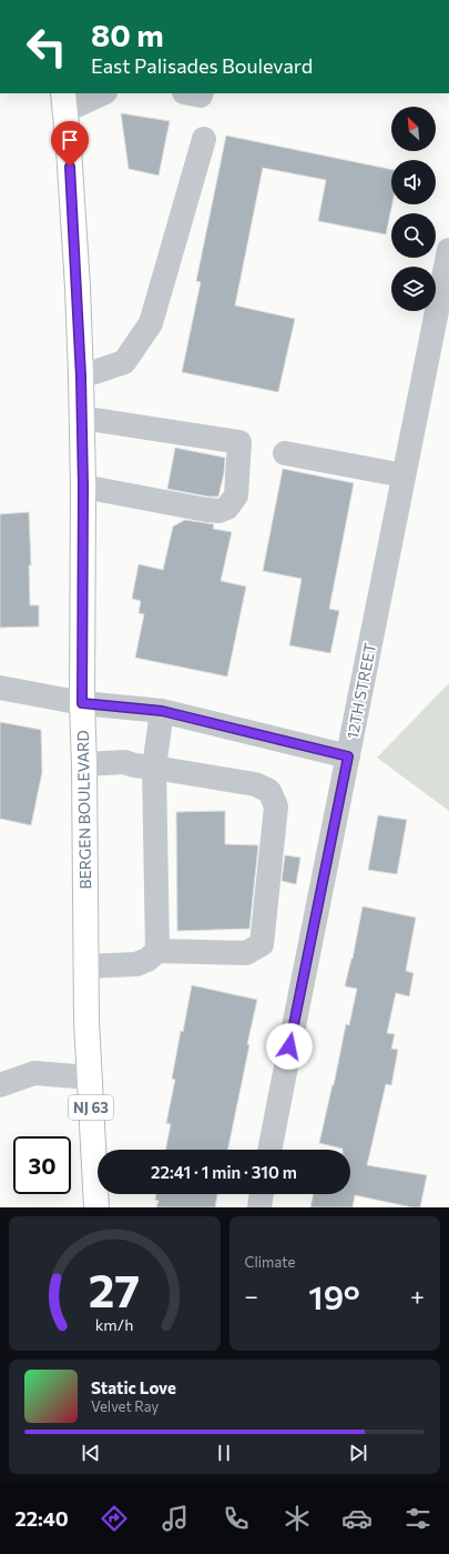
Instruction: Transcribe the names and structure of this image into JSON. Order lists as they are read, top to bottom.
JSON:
{
  "streets": {
    "main road": ["BERGEN BOULEVARD", "NJ 63"],
    "street": ["12TH STREET"]
  },
  "north": "top left",
  "page": {
    "turn": ["80 m", "East Palisades Boulevard"],
    "limit": "30",
    "trip": "22:41 · 1 min · 310 m",
    "tile": "Climate",
    "heat": ["−", "19°", "+"],
    "song": ["Static Love", "Velvet Ray"],
    "tabs": "22:40",
    "gauge": ["27", "km/h"]
  }
}
